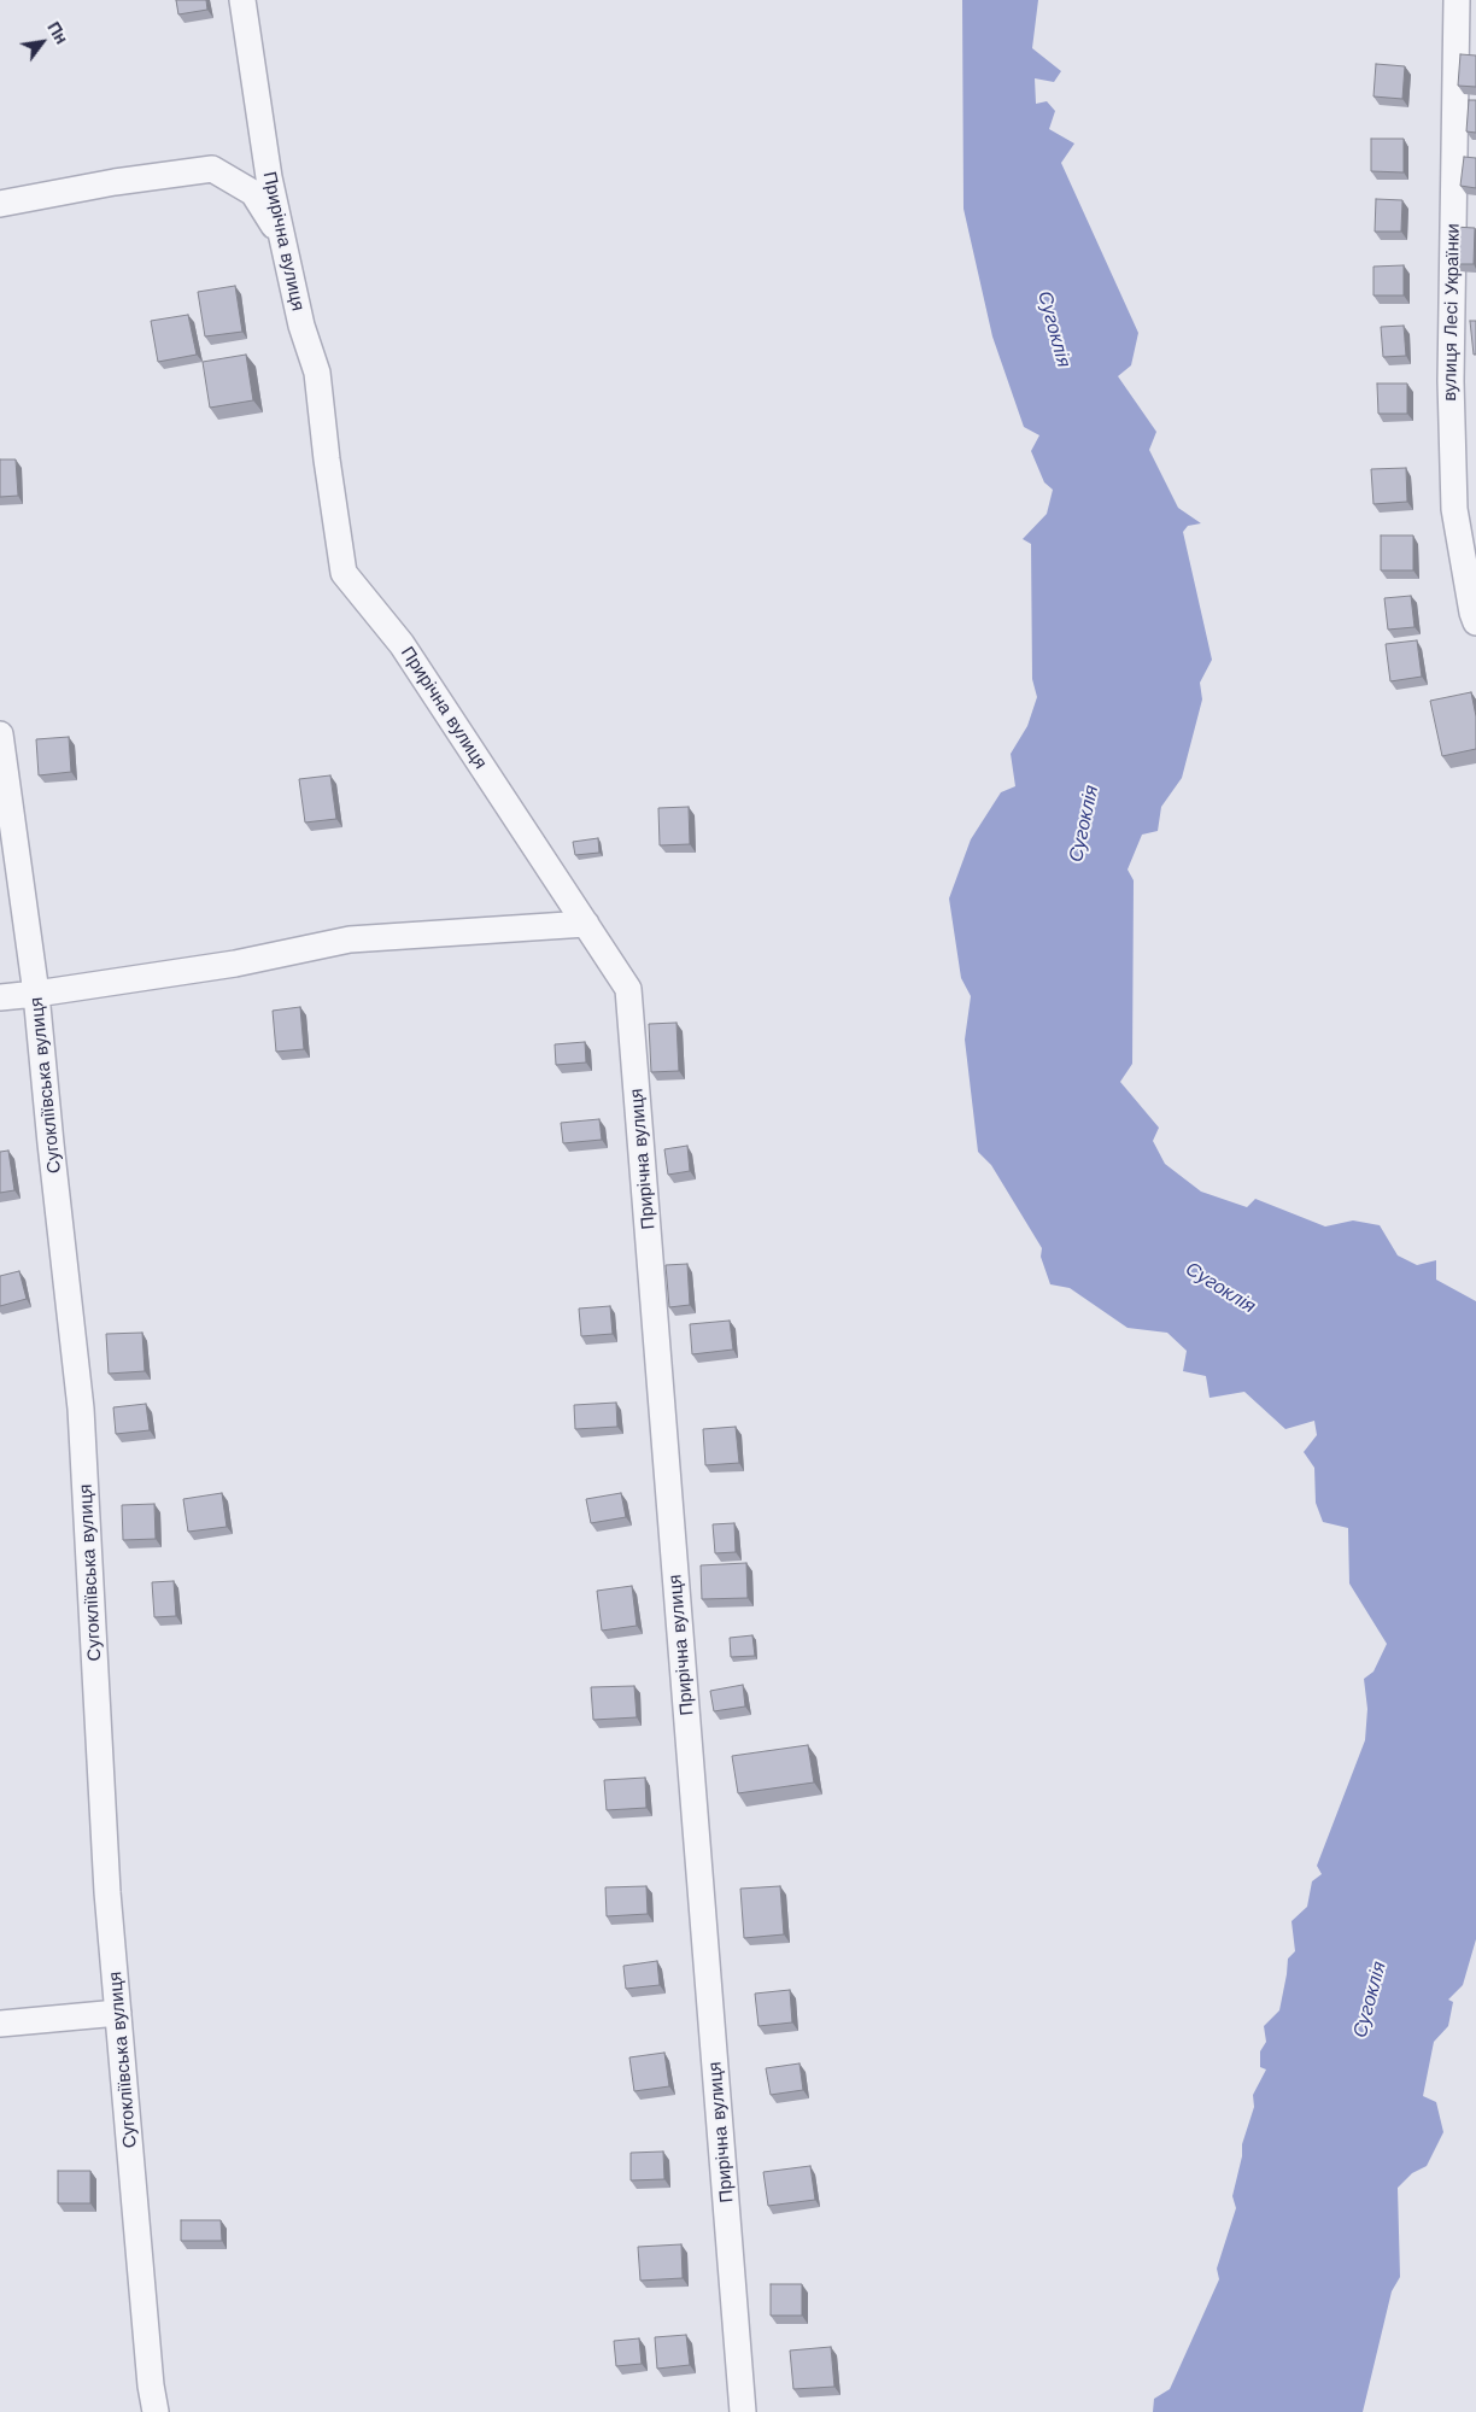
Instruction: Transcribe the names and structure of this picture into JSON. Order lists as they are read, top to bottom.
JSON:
{
  "streets": {
    "street": ["Прирічна вулиця", "вулиця Лесі Українки", "Сугокліївська вулиця"]
  },
  "water": ["Сугоклія"],
  "north": "top right"
}
